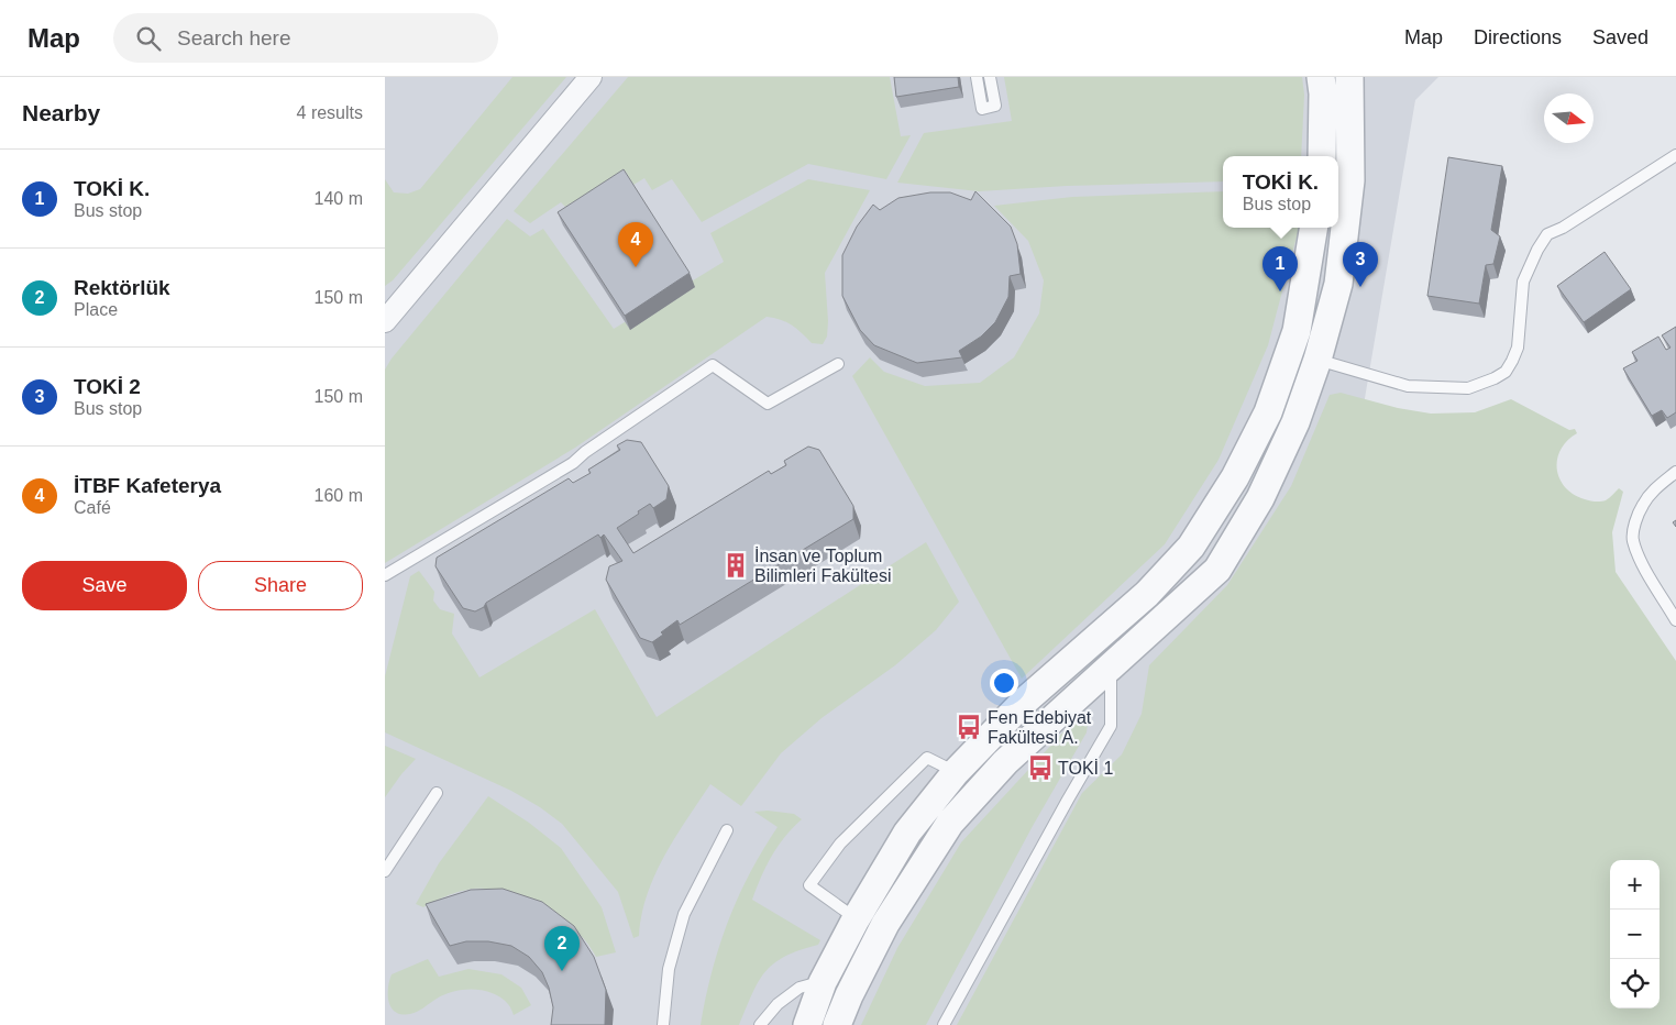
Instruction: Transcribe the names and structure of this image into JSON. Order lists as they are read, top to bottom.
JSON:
{
  "places": {
    "building": ["İnsan ve Toplum Bilimleri Fakültesi"],
    "bus stop": ["Fen Edebiyat Fakültesi A.", "TOKİ 1"]
  },
  "north": "right",
  "page": {
    "header": "Map",
    "search": "Search here",
    "nav": ["Map", "Directions", "Saved"],
    "heading": ["Nearby", "4 results"],
    "list": [
      {
        "mark": "1",
        "name": "TOKİ K.",
        "note": "Bus stop",
        "value": "140 m"
      },
      {
        "mark": "2",
        "name": "Rektörlük",
        "note": "Place",
        "value": "150 m"
      },
      {
        "mark": "3",
        "name": "TOKİ 2",
        "note": "Bus stop",
        "value": "150 m"
      },
      {
        "mark": "4",
        "name": "İTBF Kafeterya",
        "note": "Café",
        "value": "160 m"
      }
    ],
    "popup": ["TOKİ K.", "Bus stop"],
    "pins": [
      "4",
      "3",
      "1",
      "2"
    ],
    "buttons": ["Save", "Share"],
    "map_buttons": ["+", "−"]
  }
}
